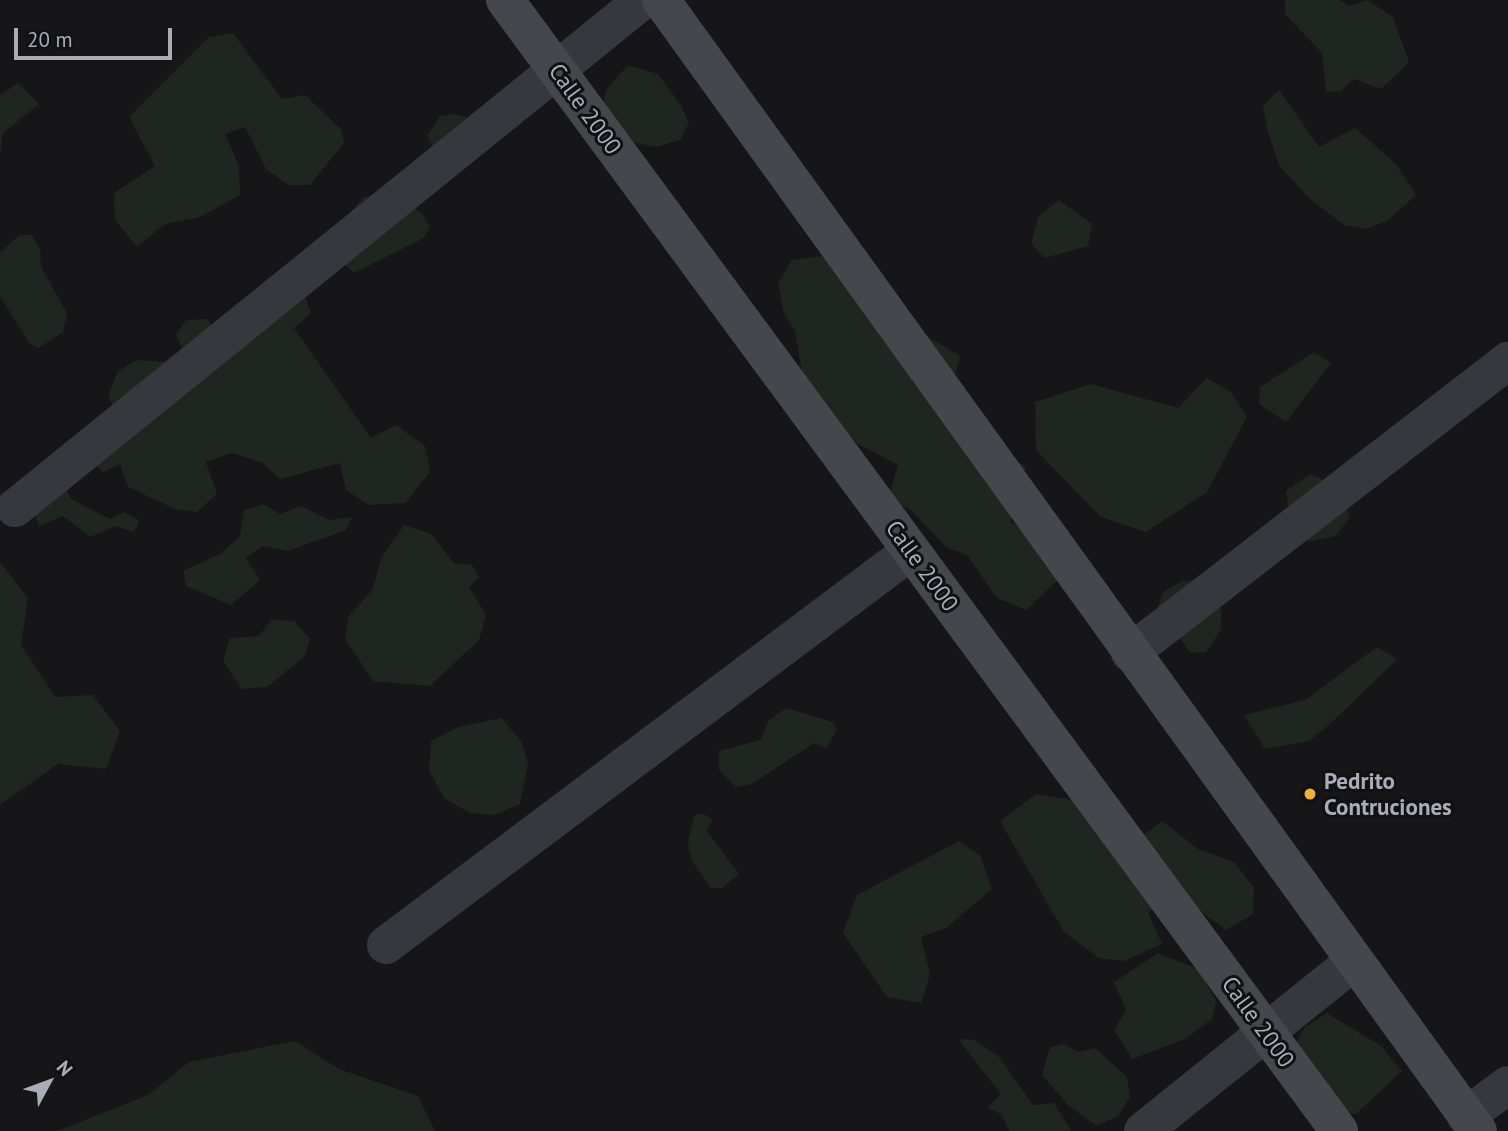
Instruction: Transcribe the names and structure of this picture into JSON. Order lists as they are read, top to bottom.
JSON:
{
  "streets": {
    "street": ["Calle 2000"]
  },
  "places": ["Pedrito Contruciones"],
  "scale_bar": "20 m",
  "north": "top right"
}
